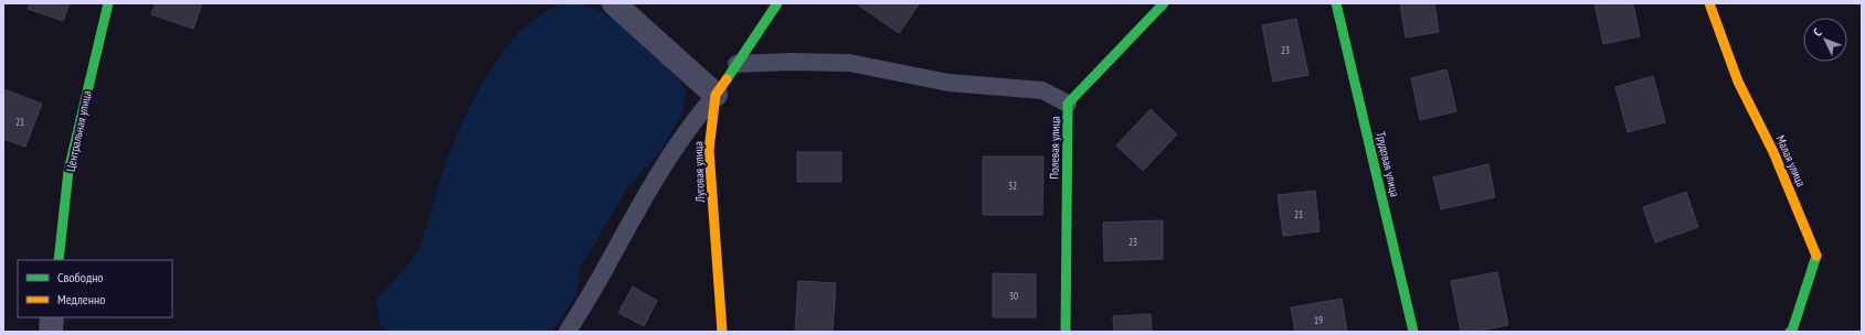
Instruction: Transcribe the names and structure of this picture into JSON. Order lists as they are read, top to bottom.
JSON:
{
  "streets": {
    "street": [
      "Центральная улица",
      "Полевая улица",
      "Малая улица",
      "Трудовая улица",
      "Луговая улица"
    ]
  },
  "house_numbers": [
    "23",
    "21",
    "32",
    "21",
    "23",
    "30",
    "19"
  ],
  "legend": ["Свободно", "Медленно"],
  "north": "top left"
}
